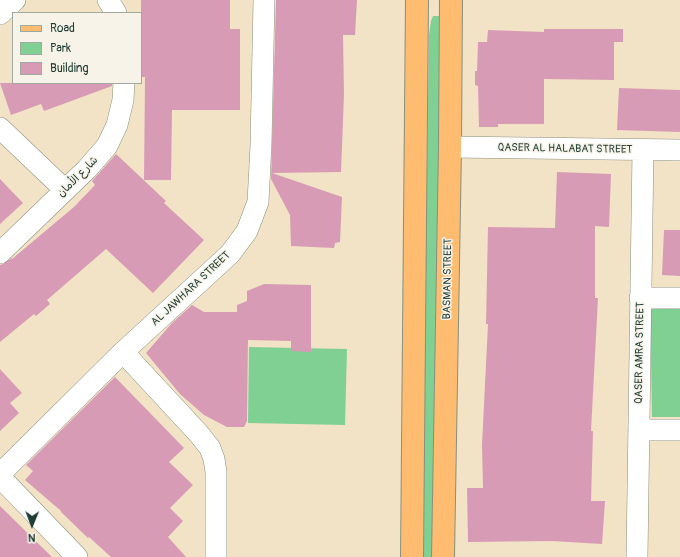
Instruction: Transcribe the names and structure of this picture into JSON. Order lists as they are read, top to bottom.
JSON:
{
  "streets": {
    "main road": ["BASMAN STREET"],
    "street": [
      "QASER AL HALABAT STREET",
      "شارع الأمان",
      "AL JAWHARA STREET",
      "QASER AMRA STREET"
    ]
  },
  "crossings": [
    ["QASER AL HALABAT STREET", "BASMAN STREET"],
    ["QASER AL HALABAT STREET", "QASER AMRA STREET"]
  ],
  "legend": ["Road", "Park", "Building"],
  "north": "bottom"
}
